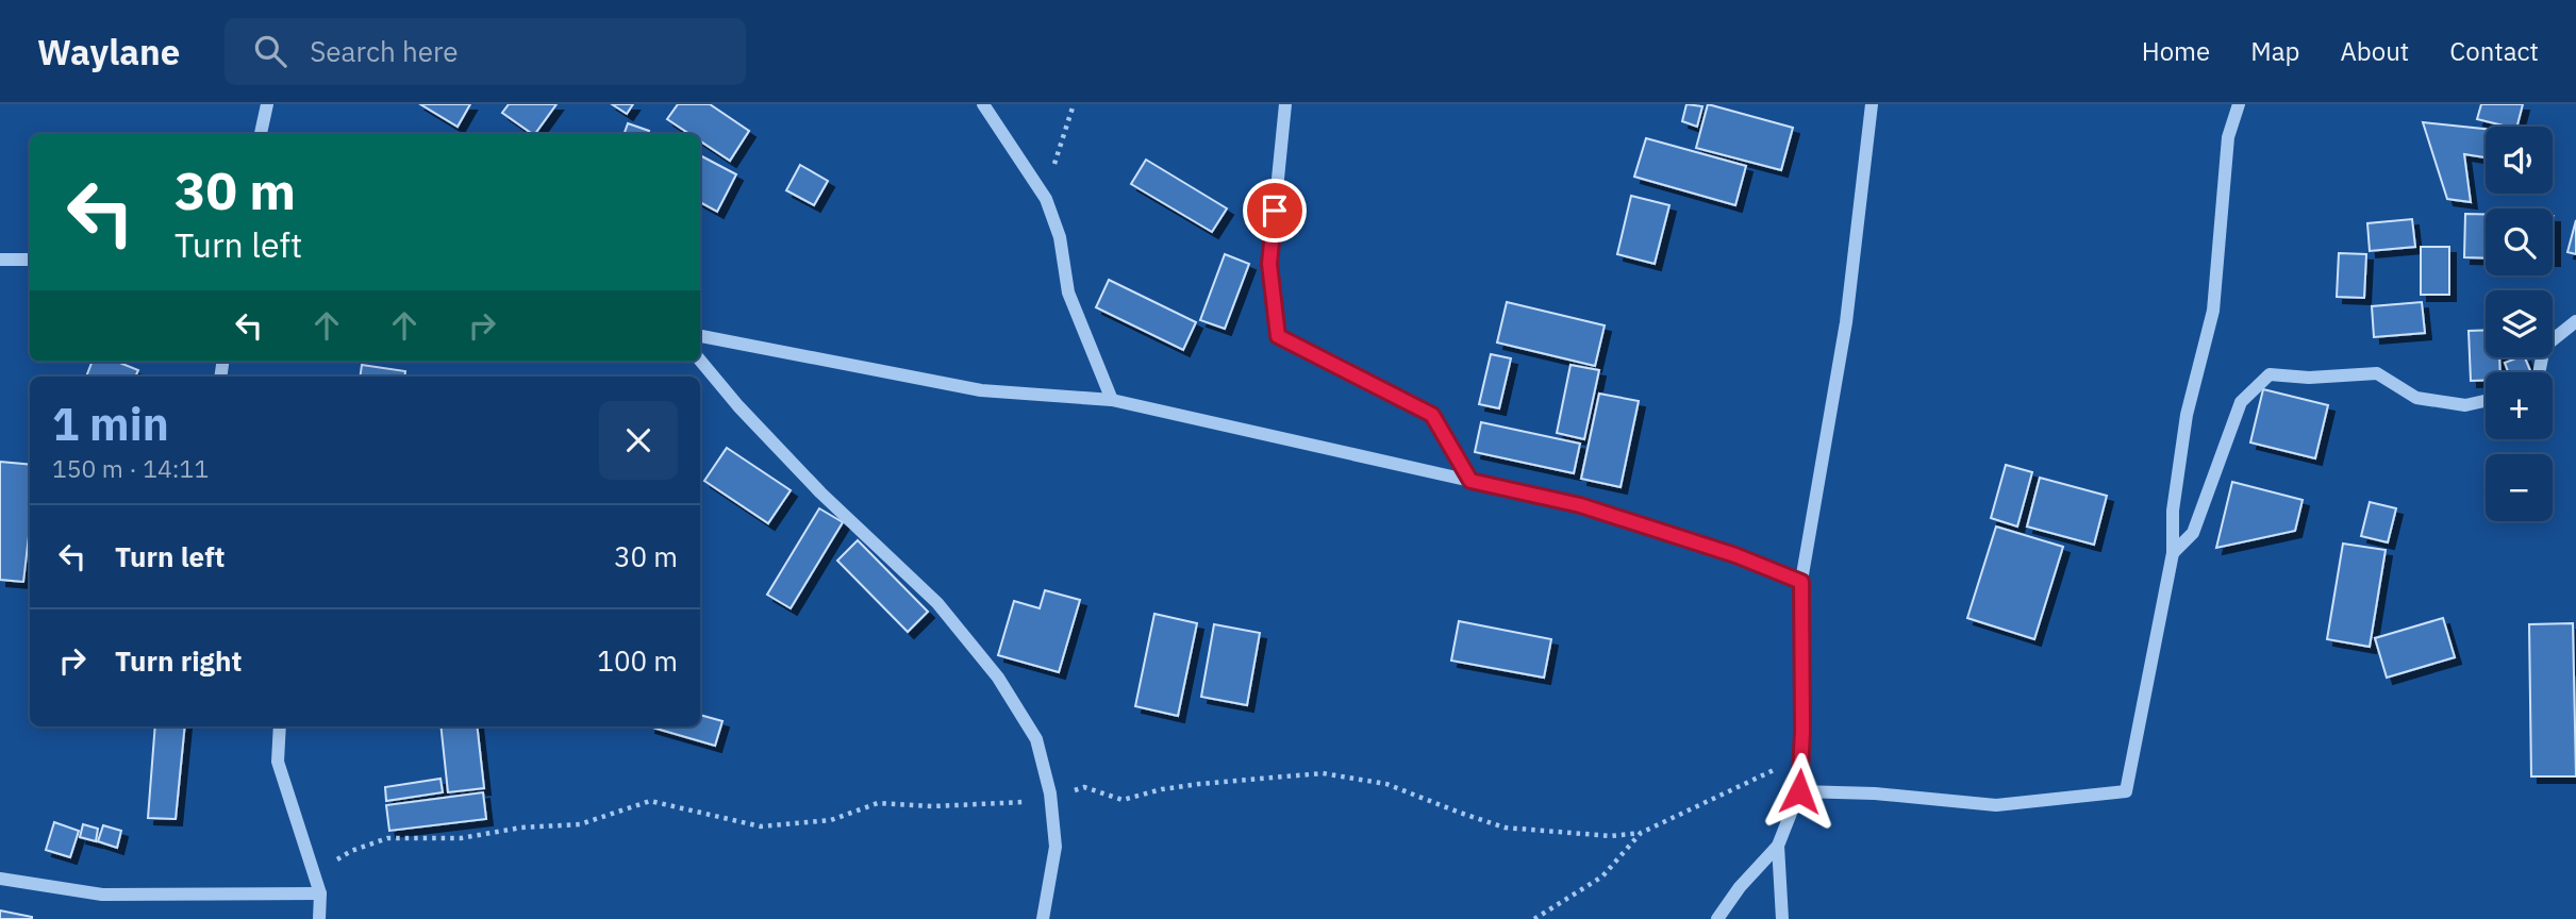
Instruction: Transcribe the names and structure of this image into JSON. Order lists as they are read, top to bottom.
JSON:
{
  "page": {
    "header": "Waylane",
    "search": "Search here",
    "nav": [
      "Home",
      "Map",
      "About",
      "Contact"
    ],
    "map_buttons": ["+", "−"],
    "turn": ["30 m", "Turn left"],
    "heading": ["1 min", "150 m · 14:11"],
    "list": [
      {
        "name": "Turn left",
        "value": "30 m"
      },
      {
        "name": "Turn right",
        "value": "100 m"
      }
    ]
  }
}
